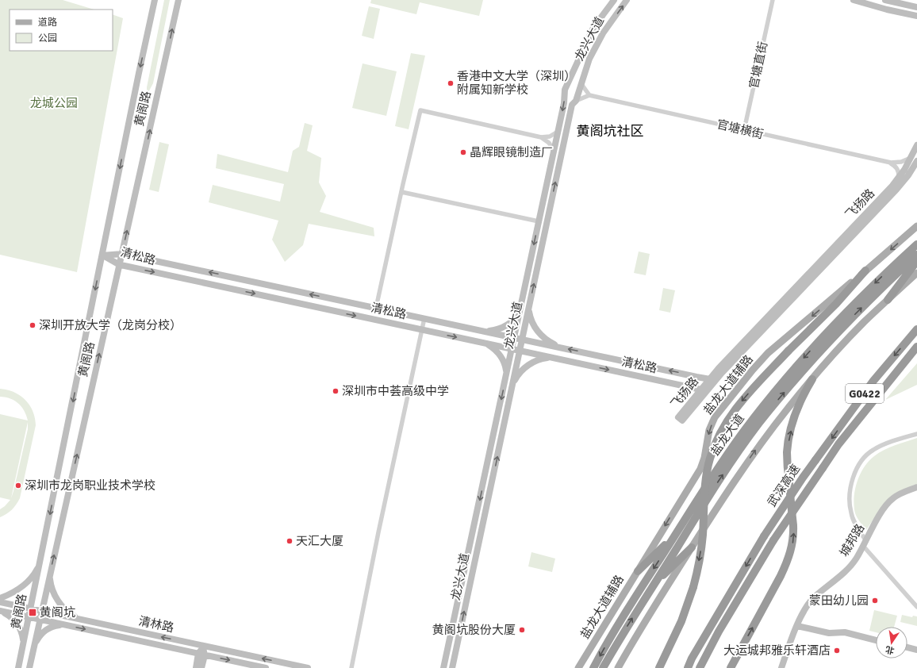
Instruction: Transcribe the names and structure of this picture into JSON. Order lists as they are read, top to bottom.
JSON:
{
  "streets": {
    "highway": ["G0422", "盐龙大道", "武深高速"],
    "main road": [
      "龙兴大道",
      "黄阁路",
      "飞扬路",
      "清松路",
      "盐龙大道辅路",
      "城邦路",
      "清林路"
    ],
    "street": ["官塘直街", "官塘横街"]
  },
  "crossings": [
    ["龙兴大道", "清松路"],
    ["官塘直街", "官塘横街"],
    ["黄阁路", "清松路"],
    ["黄阁路", "清林路"],
    ["官塘横街", "飞扬路"],
    ["飞扬路", "清松路"]
  ],
  "districts": ["黄阁坑社区"],
  "parks": ["龙城公园"],
  "places": {
    "other": [
      "香港中文大学（深圳） 附属知新学校",
      "晶辉眼镜制造厂",
      "深圳开放大学（龙岗分校）",
      "深圳市中荟高级中学",
      "深圳市龙岗职业技术学校",
      "天汇大厦",
      "蒙田幼儿园",
      "黄阁坑股份大厦",
      "大运城邦雅乐轩酒店"
    ],
    "transit": ["黄阁坑"]
  },
  "legend": ["道路", "公园"],
  "north": "bottom"
}
